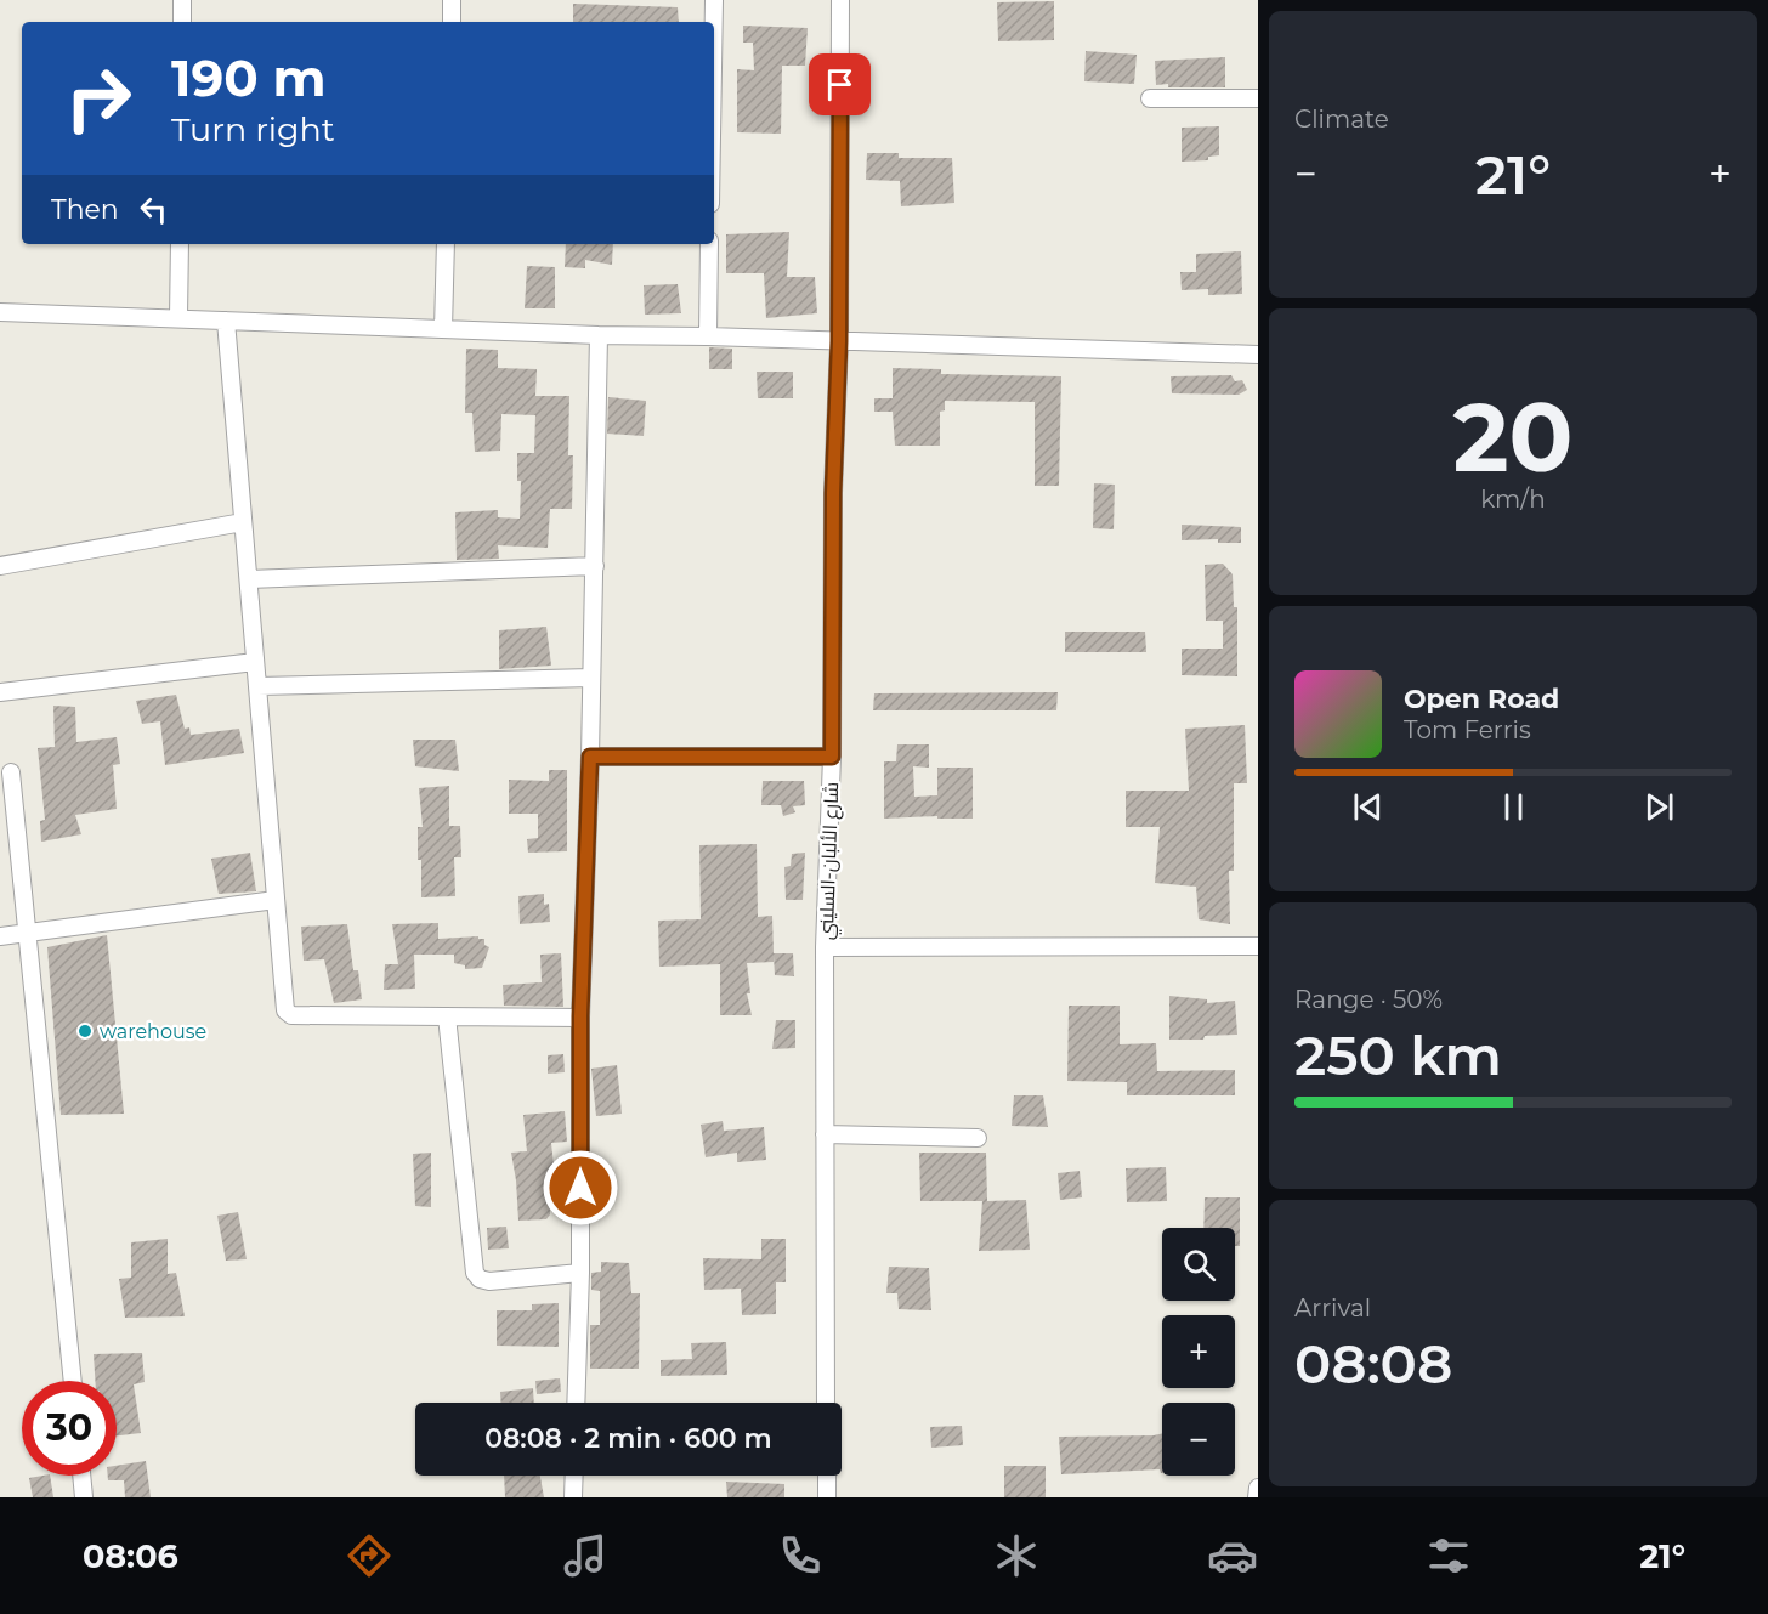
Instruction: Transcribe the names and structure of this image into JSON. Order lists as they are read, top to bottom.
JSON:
{
  "streets": {
    "street": ["شارع الألبان-السليني"]
  },
  "places": ["warehouse"],
  "page": {
    "tile": [
      "Climate",
      ["20", "km/h"],
      ["Range · 50%", "250 km"],
      ["Arrival", "08:08"]
    ],
    "turn": ["190 m", "Turn right"],
    "heat": ["−", "21°", "+"],
    "then": "Then",
    "song": ["Open Road", "Tom Ferris"],
    "map_buttons": ["+", "−"],
    "limit": "30",
    "trip": "08:08 · 2 min · 600 m",
    "tabs": ["08:06", "21°"]
  }
}
